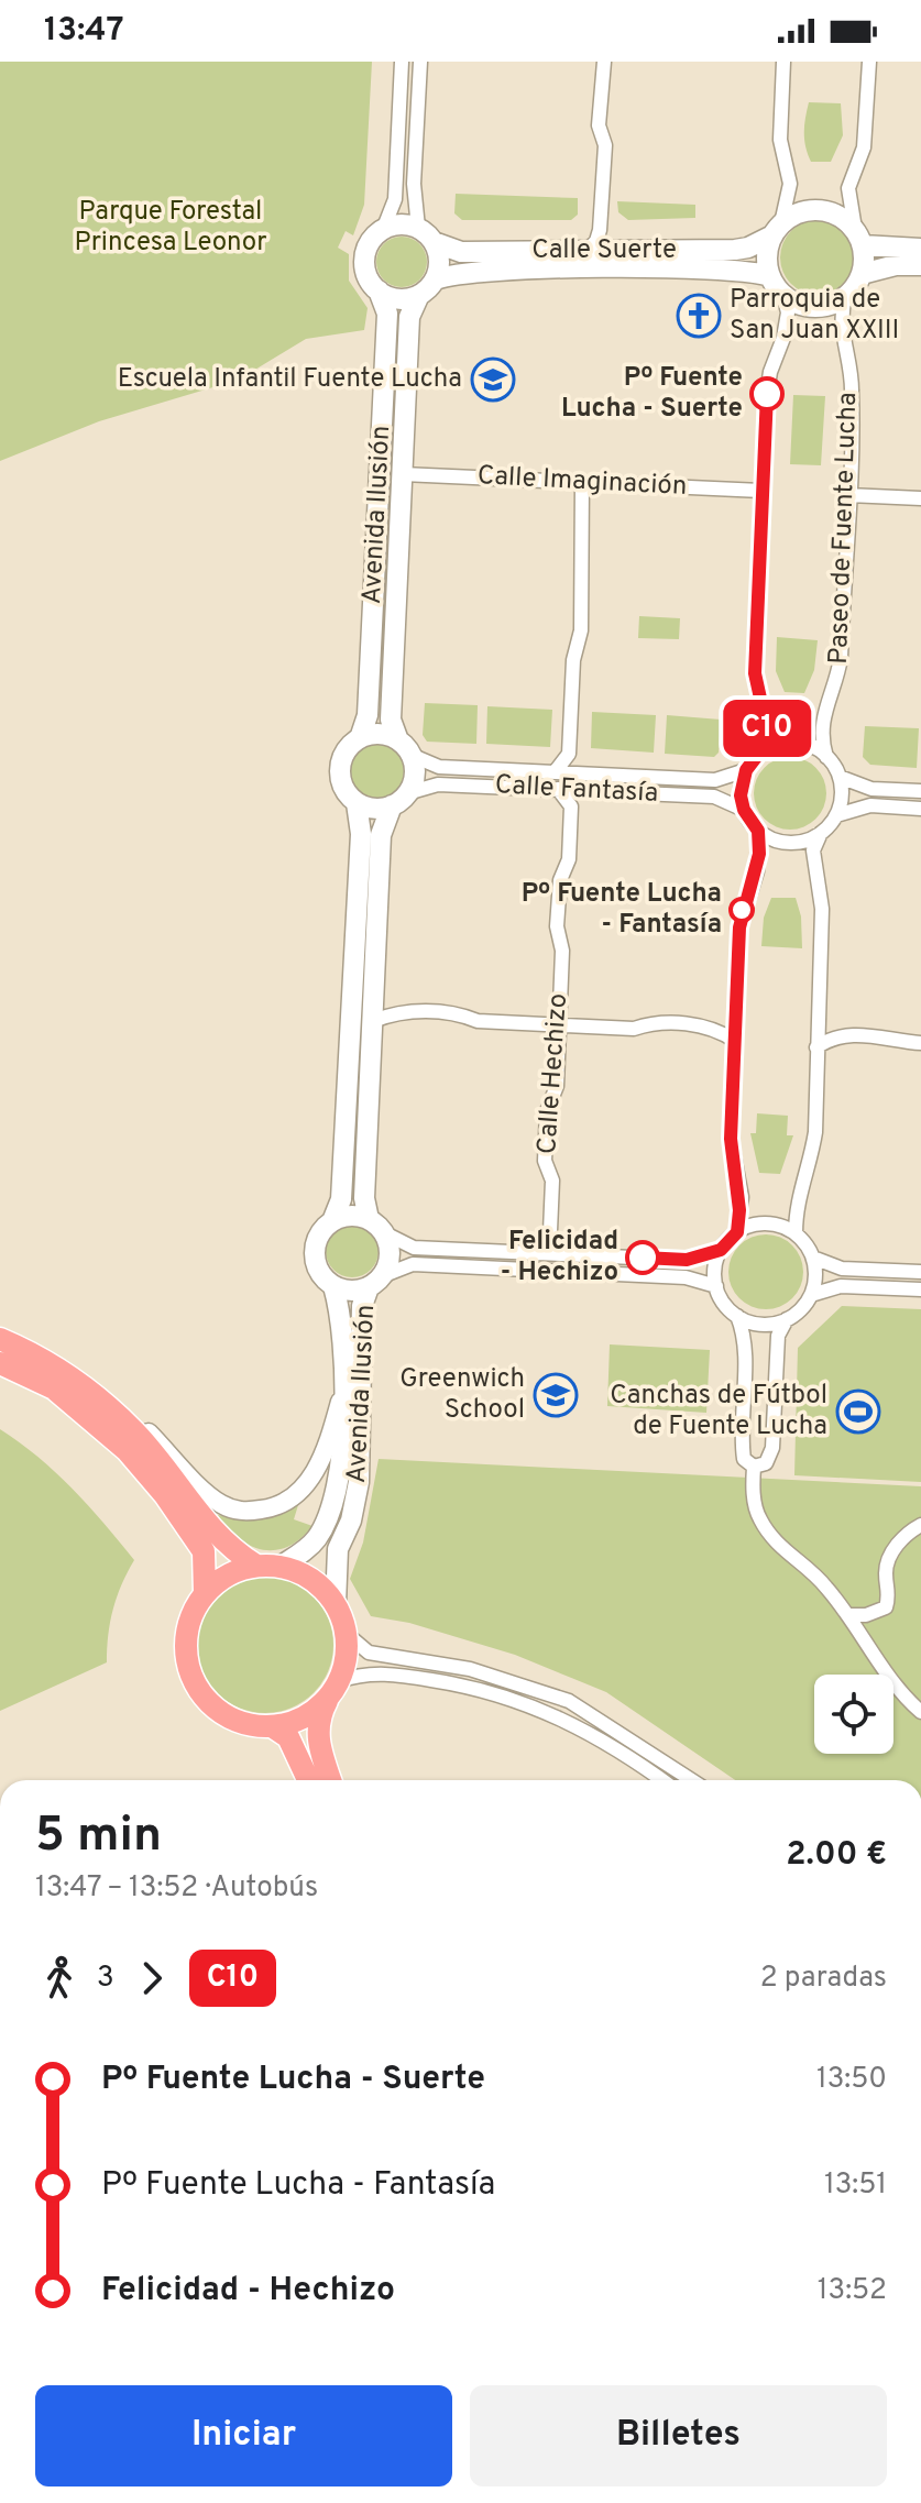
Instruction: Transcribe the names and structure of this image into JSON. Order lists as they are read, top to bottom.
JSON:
{
  "streets": {
    "main road": ["Calle Suerte", "Avenida Ilusión"],
    "street": [
      "Calle Imaginación",
      "Paseo de Fuente Lucha",
      "Calle Fantasía",
      "Calle Hechizo"
    ]
  },
  "crossings": [
    ["Calle Suerte", "Avenida Ilusión"],
    ["Calle Suerte", "Paseo de Fuente Lucha"],
    ["Calle Imaginación", "Avenida Ilusión"],
    ["Avenida Ilusión", "Calle Fantasía"],
    ["Paseo de Fuente Lucha", "Calle Fantasía"],
    ["Calle Fantasía", "Calle Hechizo"]
  ],
  "parks": ["Parque Forestal Princesa Leonor"],
  "places": {
    "church": ["Parroquia de San Juan XXIII"],
    "school or university": ["Escuela Infantil Fuente Lucha", "Greenwich School"],
    "other": ["Pº Fuente Lucha - Suerte", "Pº Fuente Lucha - Fantasía", "Felicidad - Hechizo"],
    "sports": ["Canchas de Fútbol de Fuente Lucha"]
  },
  "lines": ["bus line C10"],
  "page": {
    "status": "13:47",
    "on_map": "C10",
    "heading": ["5 min", "13:47 – 13:52 · Autobús", "2.00 €"],
    "legs": ["3", "C10", "2 paradas"],
    "list": [
      {
        "name": "Pº Fuente Lucha - Suerte",
        "value": "13:50"
      },
      {
        "name": "Pº Fuente Lucha - Fantasía",
        "value": "13:51"
      },
      {
        "name": "Felicidad - Hechizo",
        "value": "13:52"
      }
    ],
    "buttons": ["Iniciar", "Billetes"]
  }
}
